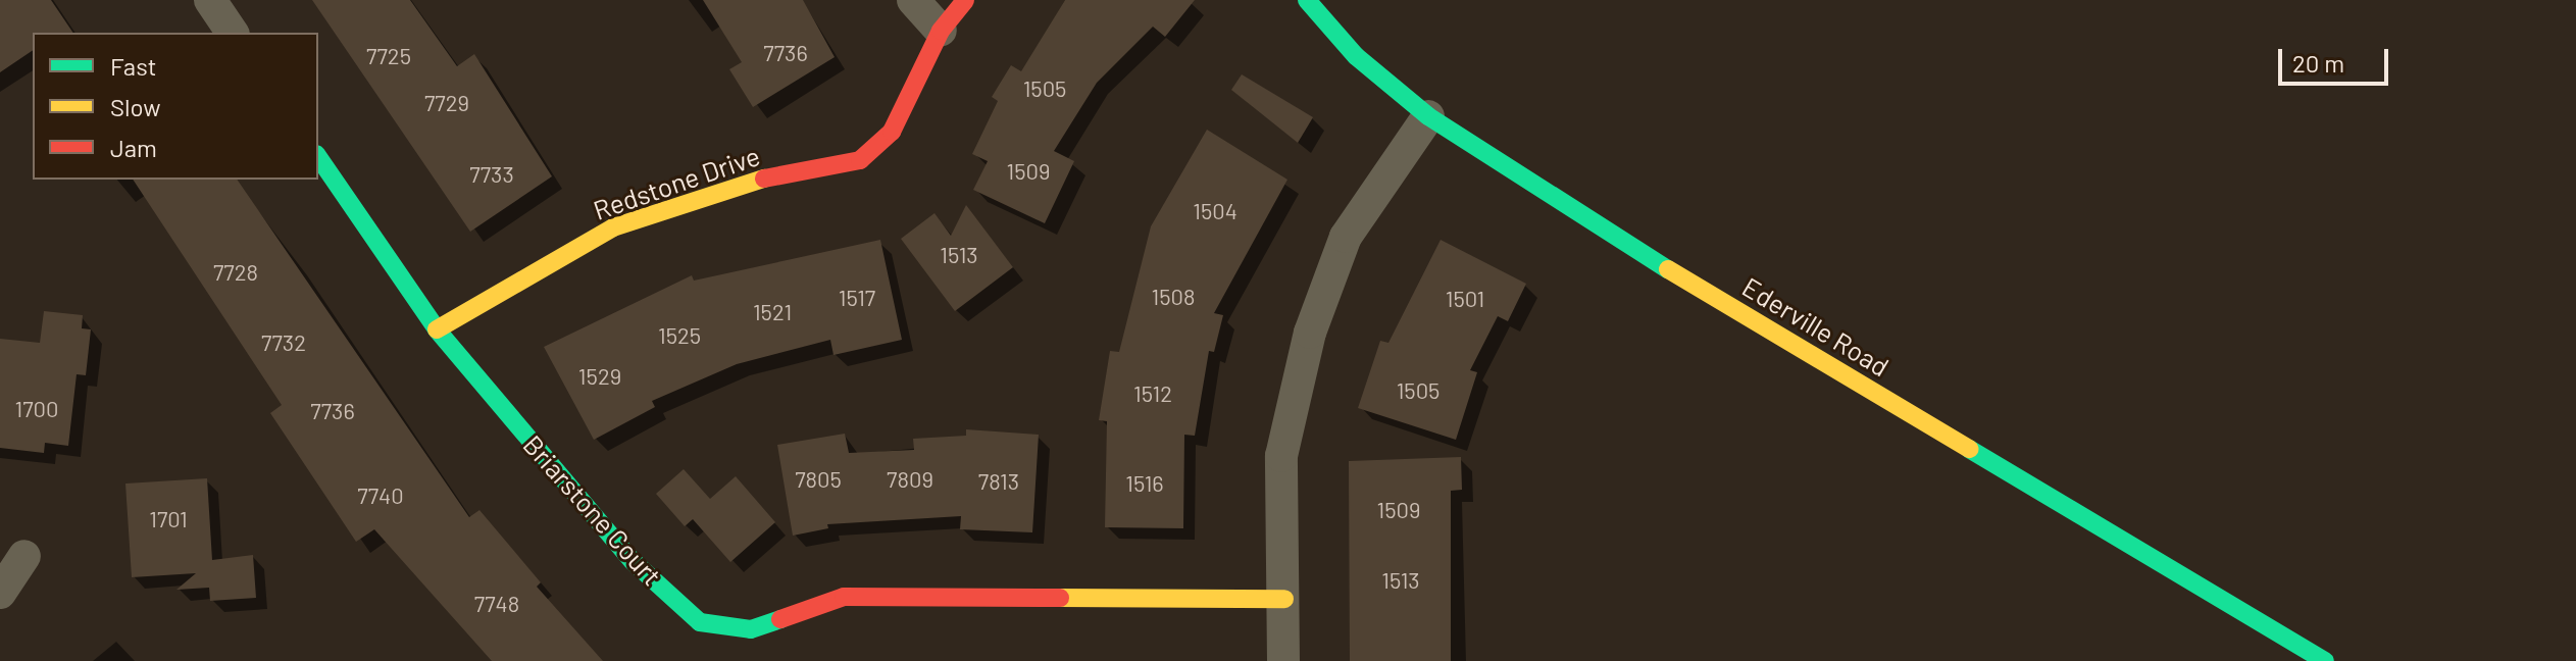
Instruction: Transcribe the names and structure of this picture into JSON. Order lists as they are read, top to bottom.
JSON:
{
  "streets": {
    "street": ["Redstone Drive", "Ederville Road", "Briarstone Court"]
  },
  "crossings": [
    ["Redstone Drive", "Briarstone Court"]
  ],
  "house_numbers": [
    "7736",
    "7725",
    "1505",
    "7729",
    "1509",
    "7733",
    "1504",
    "1513",
    "7728",
    "1508",
    "1517",
    "1501",
    "1521",
    "1525",
    "7732",
    "1529",
    "1505",
    "1512",
    "1700",
    "7736",
    "7805",
    "7809",
    "7813",
    "1516",
    "7740",
    "1509",
    "1701",
    "1513",
    "7748"
  ],
  "legend": ["Fast", "Slow", "Jam"],
  "scale_bar": "20 m"
}
